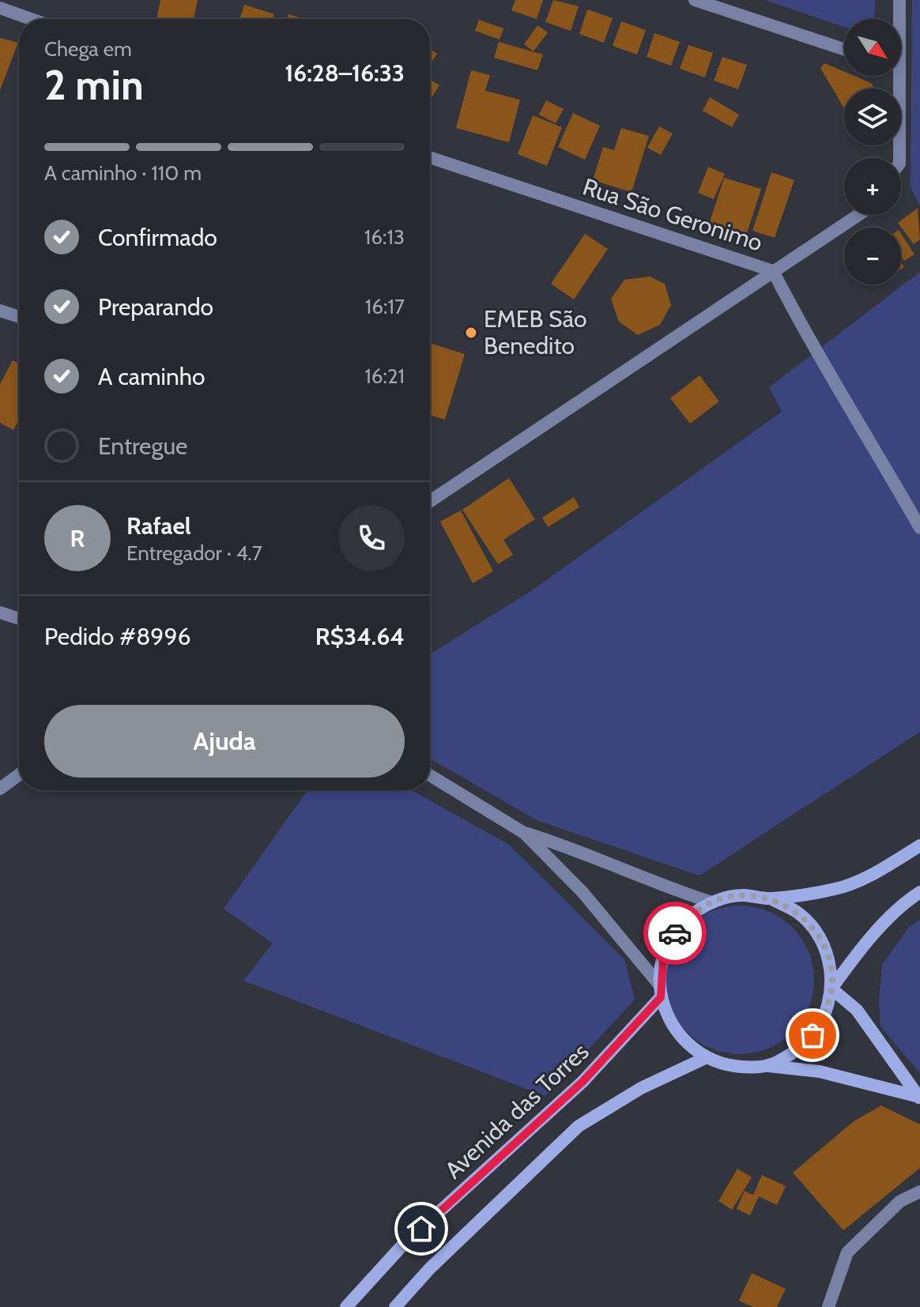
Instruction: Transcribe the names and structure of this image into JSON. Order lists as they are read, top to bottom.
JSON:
{
  "streets": {
    "main road": ["Avenida das Torres"],
    "street": ["Rua São Geronimo"]
  },
  "places": ["EMEB São Benedito"],
  "north": "bottom right",
  "page": {
    "map_buttons": ["+", "−"],
    "heading": ["2 min", "Chega em", "16:28–16:33"],
    "panel": [
      "Rafael",
      "Entregador · 4.7",
      "Pedido #8996",
      "R$34.64"
    ],
    "bar": "A caminho · 110 m",
    "list": [
      ["Confirmado", "16:13"],
      ["Preparando", "16:17"],
      ["A caminho", "16:21"],
      "Entregue"
    ],
    "round": "R",
    "buttons": "Ajuda"
  }
}
